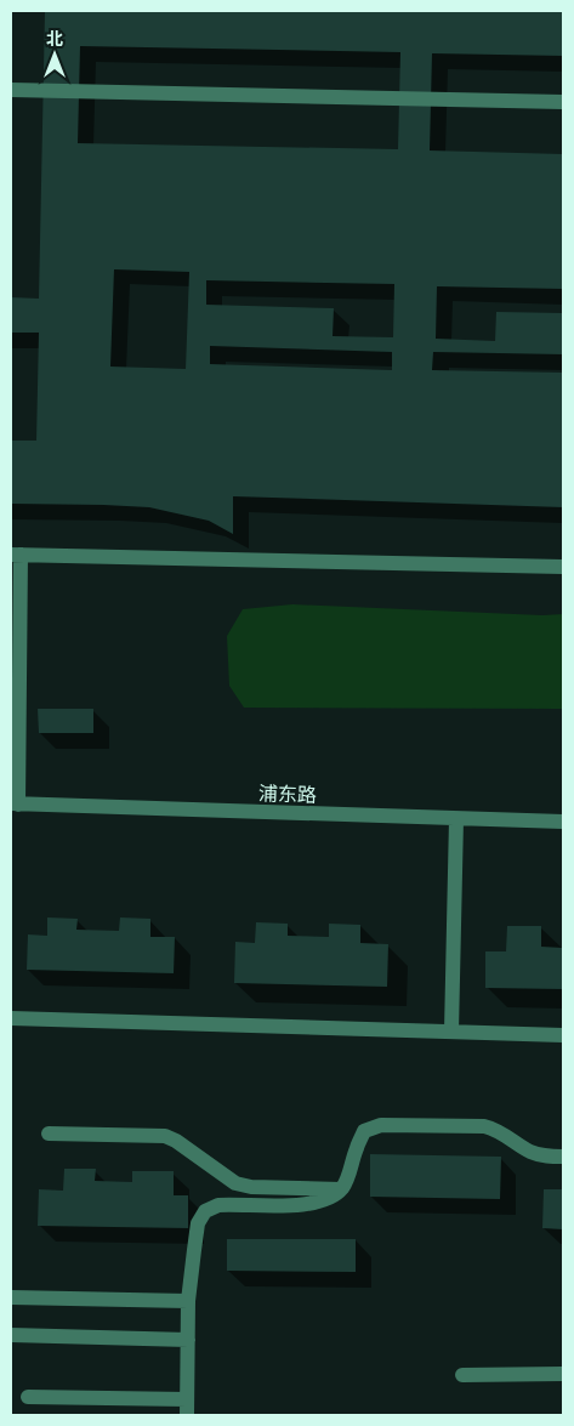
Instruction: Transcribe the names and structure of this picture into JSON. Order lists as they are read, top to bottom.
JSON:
{
  "streets": {
    "street": ["浦东路"]
  },
  "north": "top"
}
